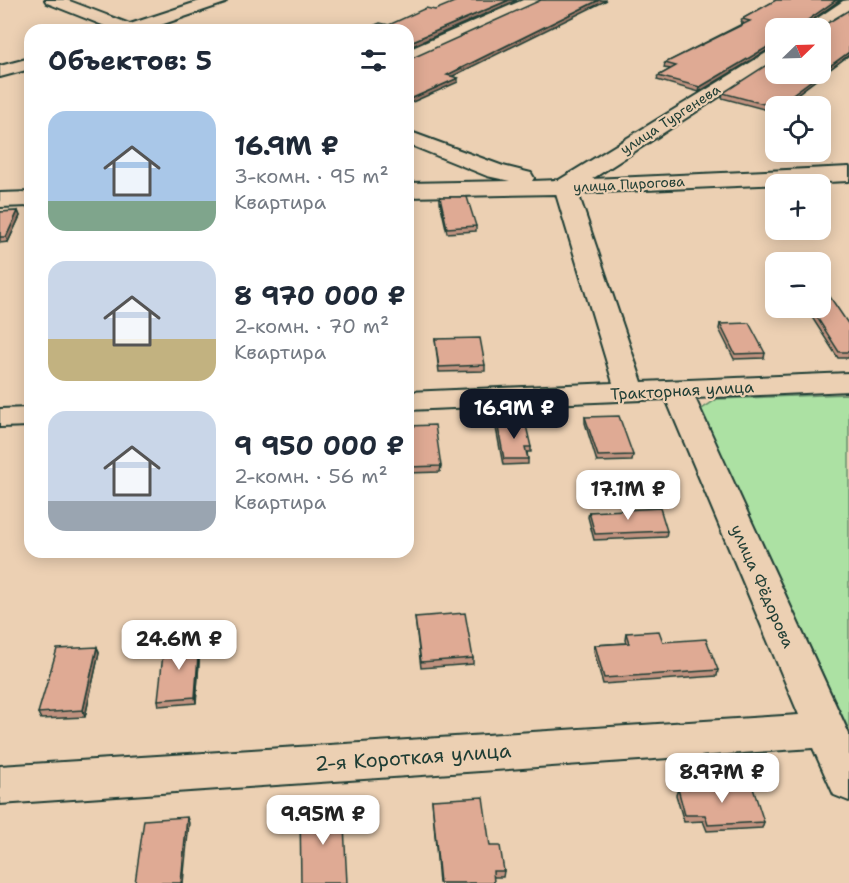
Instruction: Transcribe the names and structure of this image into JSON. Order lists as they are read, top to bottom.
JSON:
{
  "streets": {
    "street": [
      "улица Тургенева",
      "улица Пирогова",
      "Тракторная улица",
      "улица Фёдорова",
      "2-я Короткая улица"
    ]
  },
  "crossings": [
    ["улица Тургенева", "улица Пирогова"],
    ["Тракторная улица", "улица Фёдорова"],
    ["улица Фёдорова", "2-я Короткая улица"]
  ],
  "north": "top right",
  "page": {
    "map_buttons": ["+", "−"],
    "heading": "Объектов: 5",
    "list": [
      {
        "name": "16.9M ₽",
        "note": "3-комн. · 95 m² · Квартира"
      },
      {
        "name": "8 970 000 ₽",
        "note": "2-комн. · 70 m² · Квартира"
      },
      {
        "name": "9 950 000 ₽",
        "note": "2-комн. · 56 m² · Квартира"
      }
    ],
    "price": [
      "16.9M ₽",
      "17.1M ₽",
      "24.6M ₽",
      "8.97M ₽",
      "9.95M ₽"
    ]
  }
}
